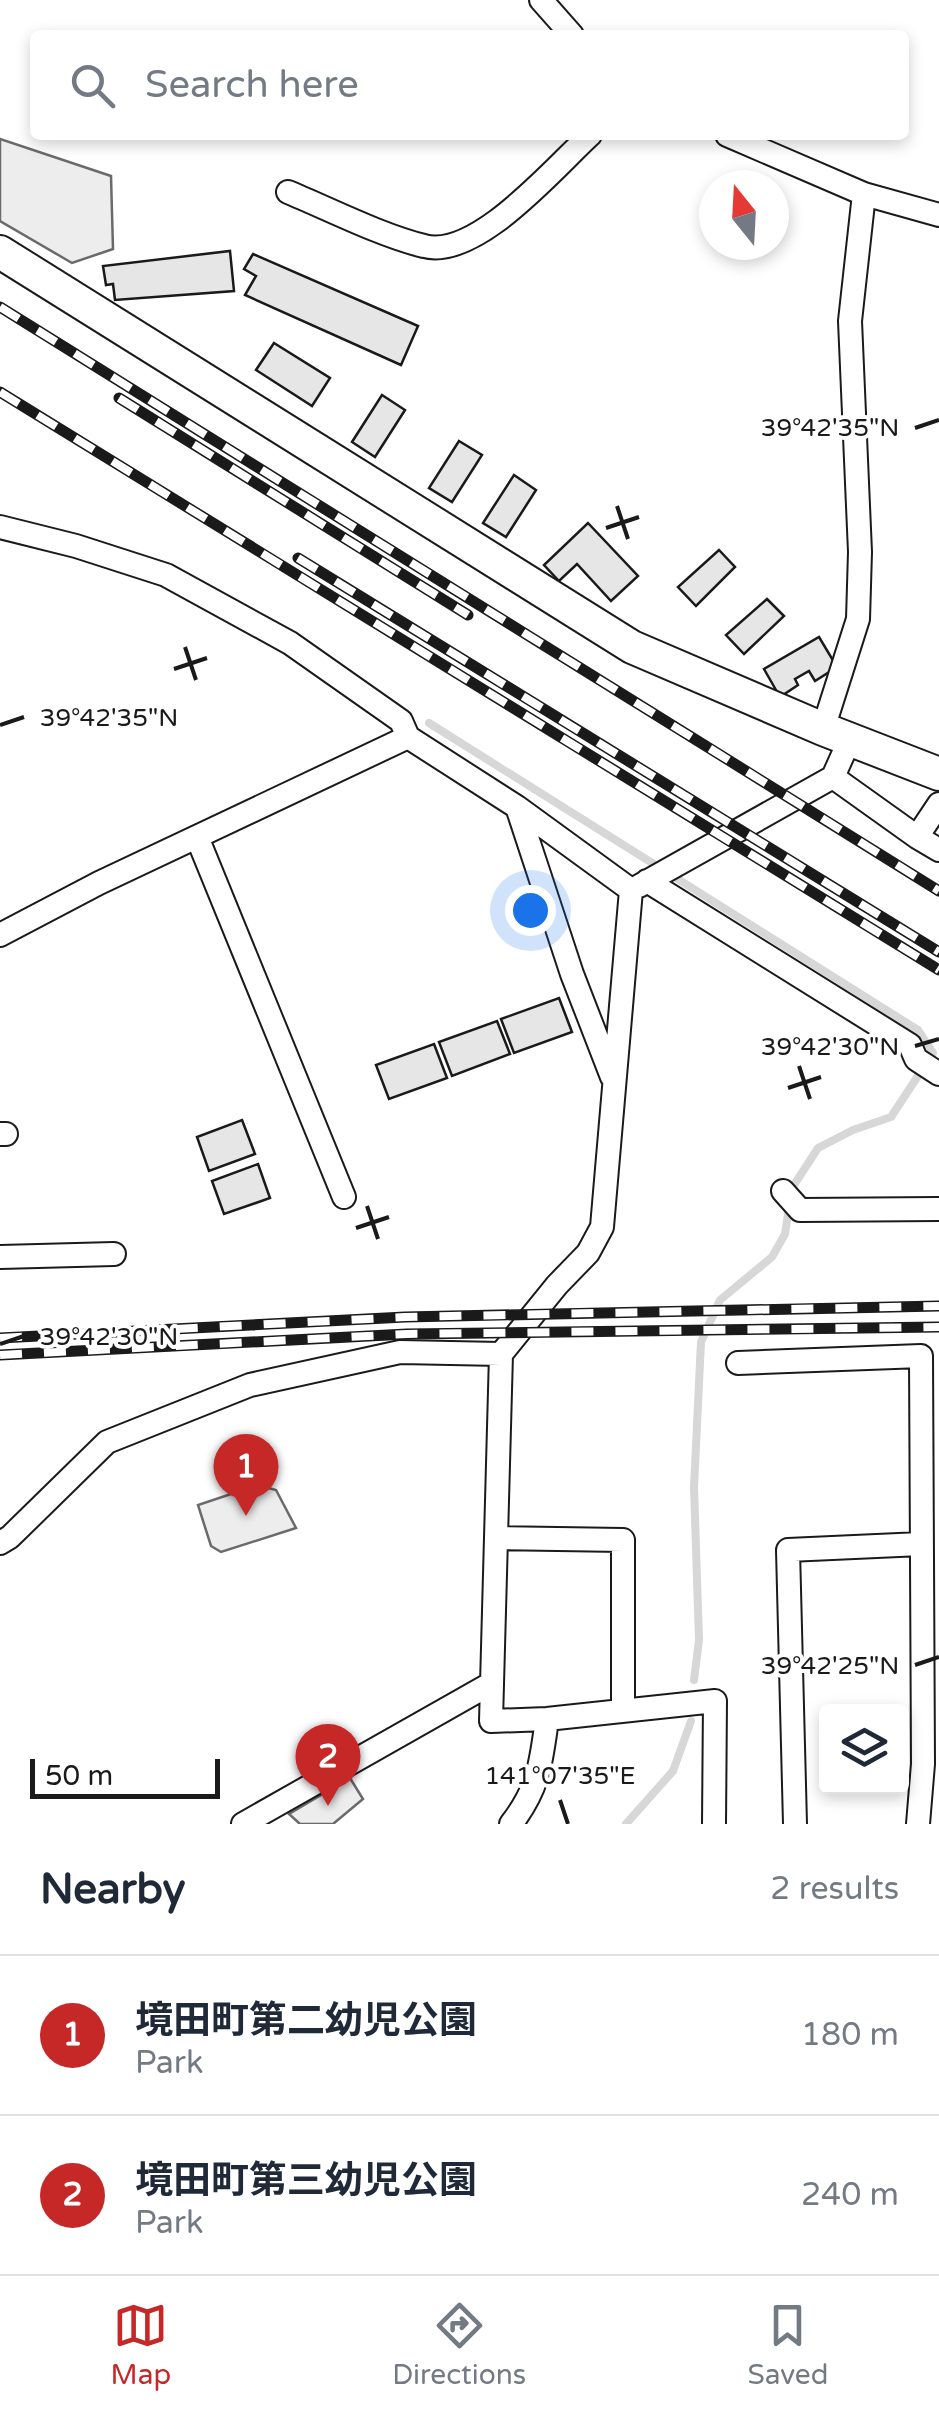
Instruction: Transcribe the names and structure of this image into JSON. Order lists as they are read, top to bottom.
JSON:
{
  "scale_bar": "50 m",
  "north": "top",
  "page": {
    "search": "Search here",
    "pins": ["1", "2"],
    "scale": "50 m",
    "heading": ["Nearby", "2 results"],
    "list": [
      {
        "mark": "1",
        "name": "境田町第二幼児公園",
        "note": "Park",
        "value": "180 m"
      },
      {
        "mark": "2",
        "name": "境田町第三幼児公園",
        "note": "Park",
        "value": "240 m"
      }
    ],
    "nav": ["Map", "Directions", "Saved"]
  },
  "coordinates": [
    "39°42'35\"N",
    "39°42'30\"N",
    "39°42'25\"N",
    "141°07'35\"E"
  ]
}
